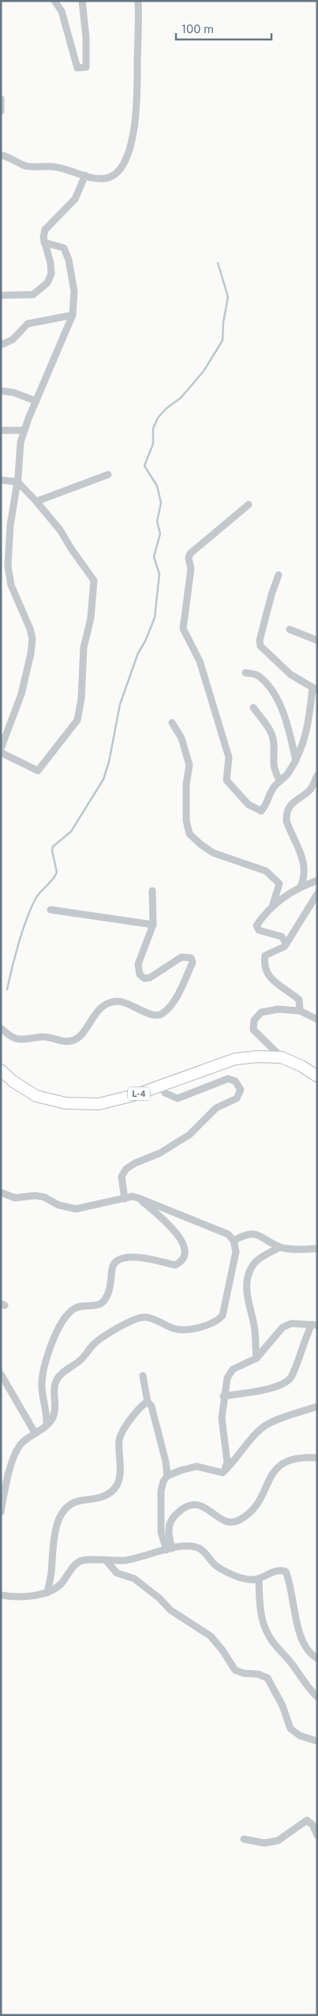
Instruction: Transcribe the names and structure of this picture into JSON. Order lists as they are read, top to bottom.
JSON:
{
  "streets": {
    "main road": ["L-4"]
  },
  "scale_bar": "100 m"
}
